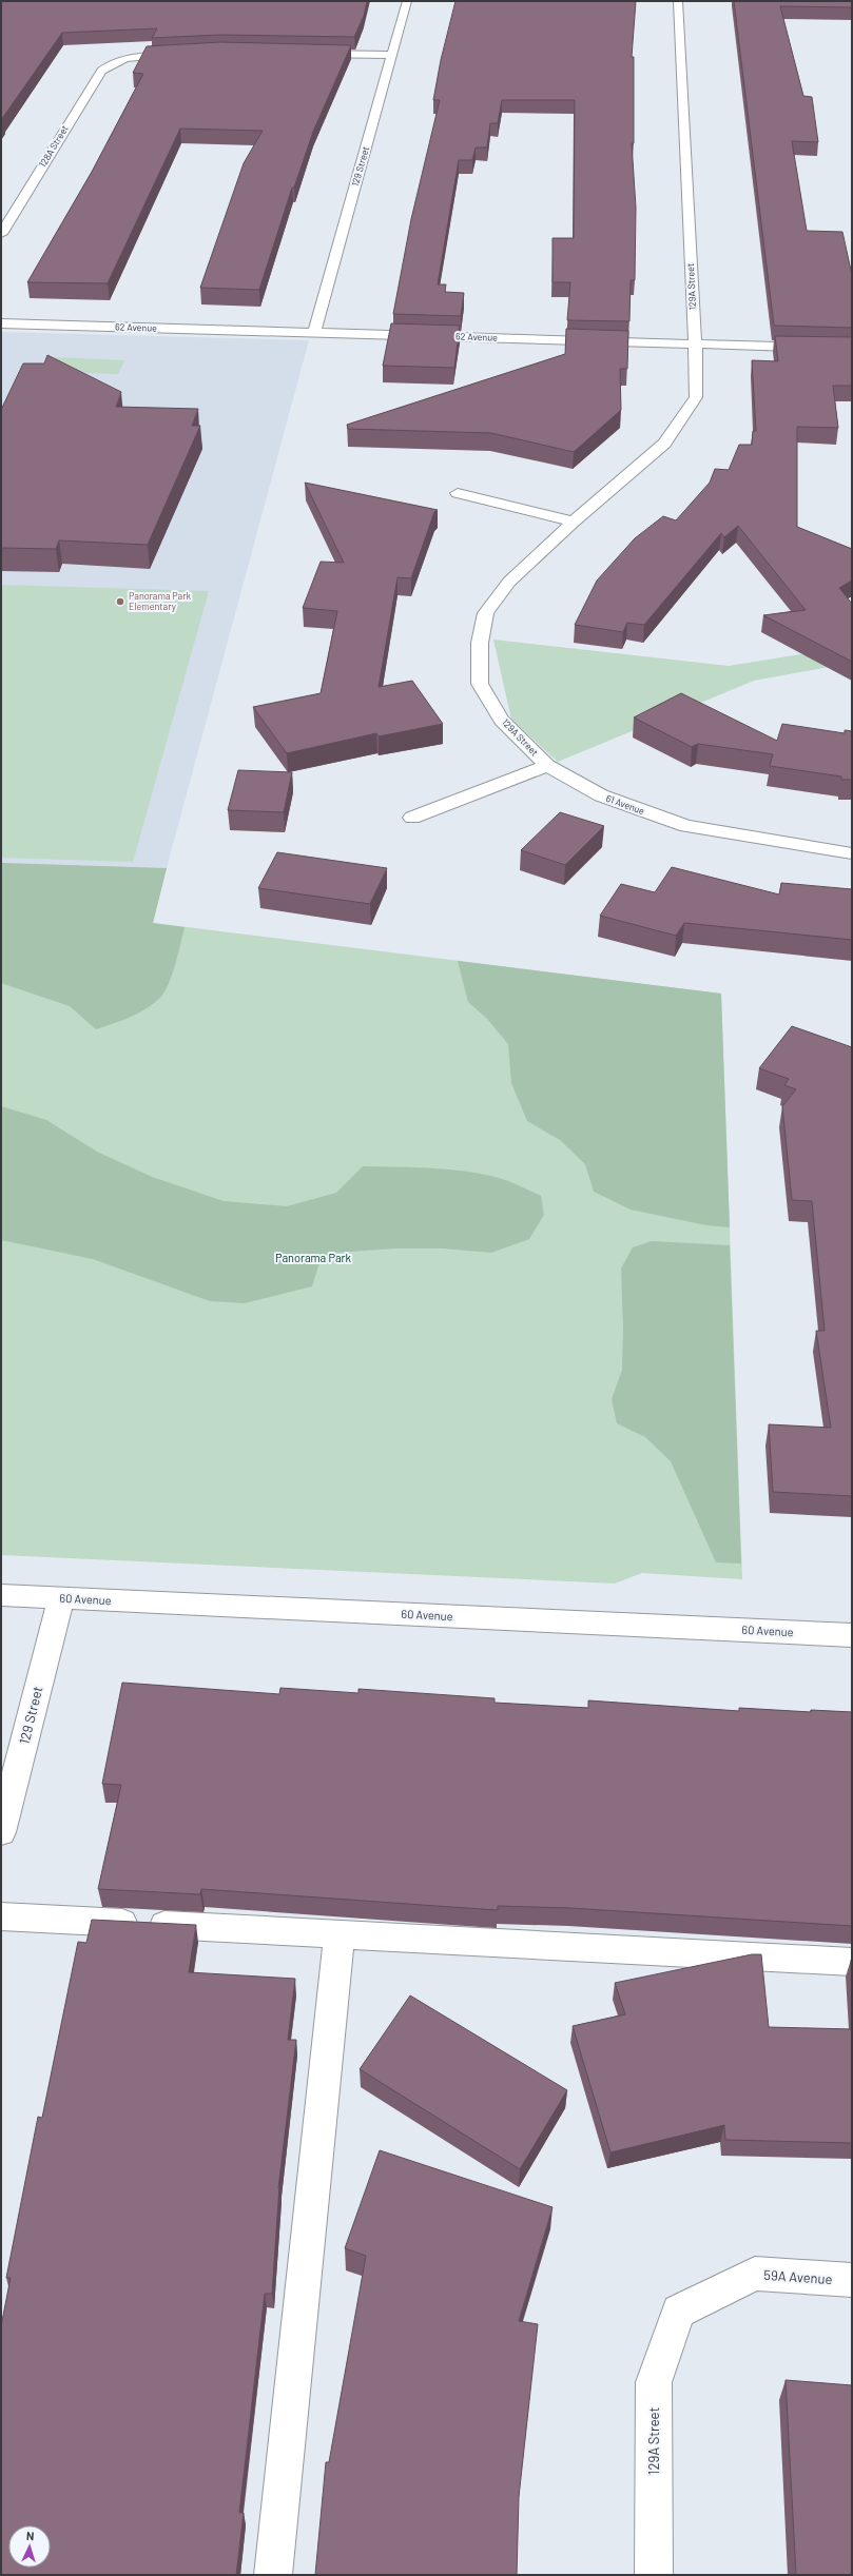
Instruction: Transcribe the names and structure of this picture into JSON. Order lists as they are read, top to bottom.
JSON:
{
  "streets": {
    "street": [
      "128A Street",
      "129 Street",
      "129A Street",
      "62 Avenue",
      "61 Avenue",
      "60 Avenue",
      "59A Avenue"
    ]
  },
  "crossings": [
    ["129 Street", "62 Avenue"],
    ["129 Street", "60 Avenue"],
    ["129A Street", "62 Avenue"],
    ["129A Street", "61 Avenue"],
    ["129A Street", "59A Avenue"]
  ],
  "parks": ["Panorama Park"],
  "places": ["Panorama Park Elementary"],
  "north": "top"
}
